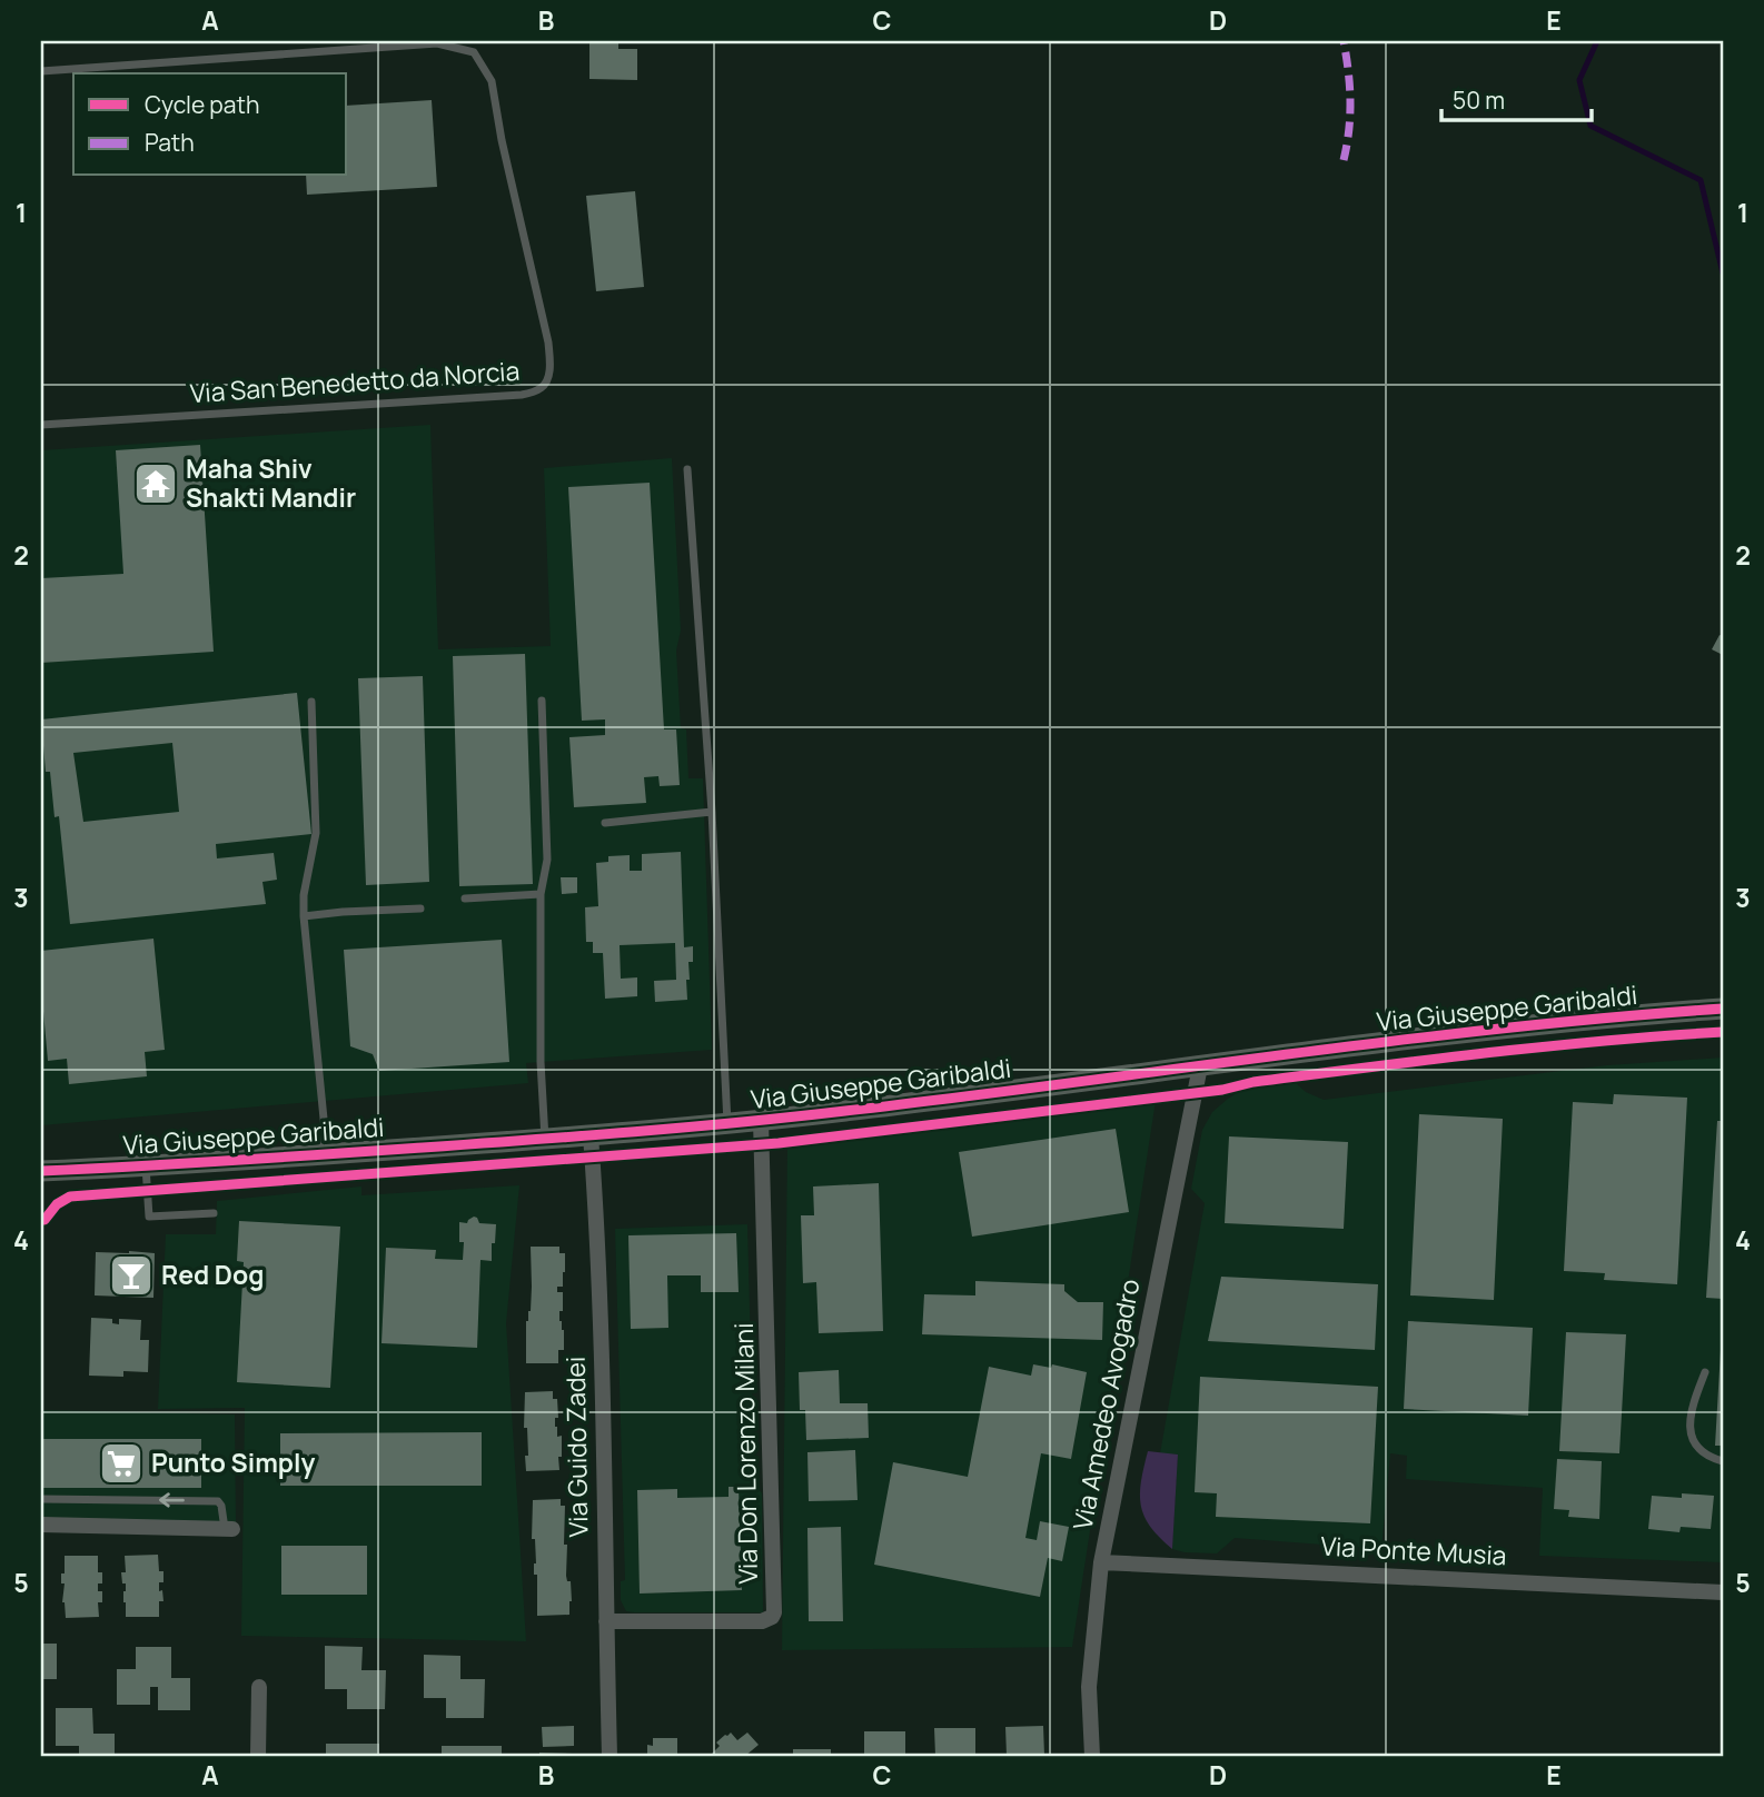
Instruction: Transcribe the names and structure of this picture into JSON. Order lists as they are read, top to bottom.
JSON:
{
  "streets": {
    "street": [
      "Via Giuseppe Garibaldi",
      "Via Amedeo Avogadro",
      "Via Guido Zadei",
      "Via Don Lorenzo Milani",
      "Via Ponte Musia"
    ],
    "lane": ["Via San Benedetto da Norcia"]
  },
  "crossings": [
    ["Via Giuseppe Garibaldi", "Via Amedeo Avogadro"],
    ["Via Giuseppe Garibaldi", "Via Guido Zadei"],
    ["Via Giuseppe Garibaldi", "Via Don Lorenzo Milani"],
    ["Via Amedeo Avogadro", "Via Ponte Musia"],
    ["Via Guido Zadei", "Via Don Lorenzo Milani"]
  ],
  "places": {
    "temple": ["Maha Shiv Shakti Mandir"],
    "bar": ["Red Dog"],
    "supermarket": ["Punto Simply"]
  },
  "legend": ["Cycle path", "Path"],
  "scale_bar": "50 m",
  "grid": {
    "columns": [
      "A",
      "B",
      "C",
      "D",
      "E"
    ],
    "rows": [
      "1",
      "2",
      "3",
      "4",
      "5"
    ]
  }
}
